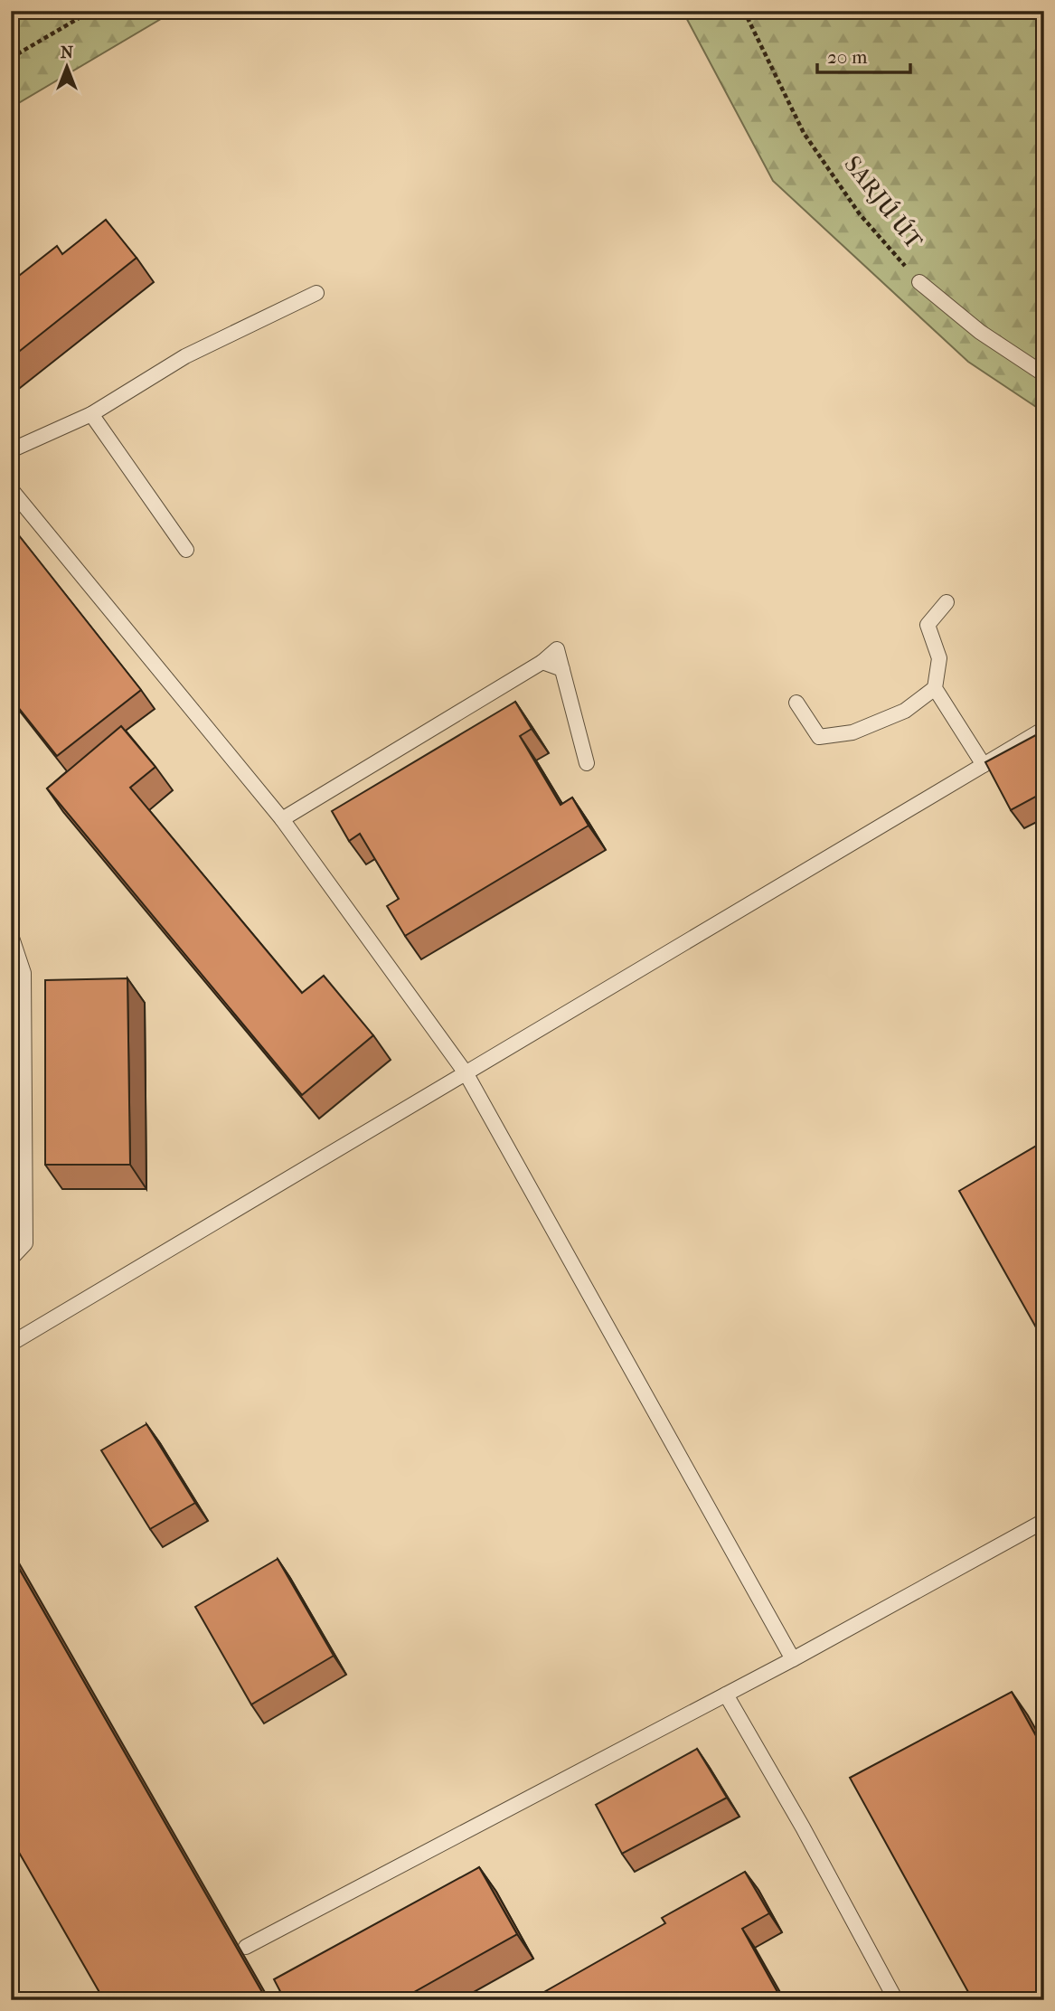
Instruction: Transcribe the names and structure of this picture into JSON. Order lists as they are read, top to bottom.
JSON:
{
  "streets": {
    "lane": ["SARJÚ ÚT"]
  },
  "scale_bar": "20 m",
  "north": "top"
}
